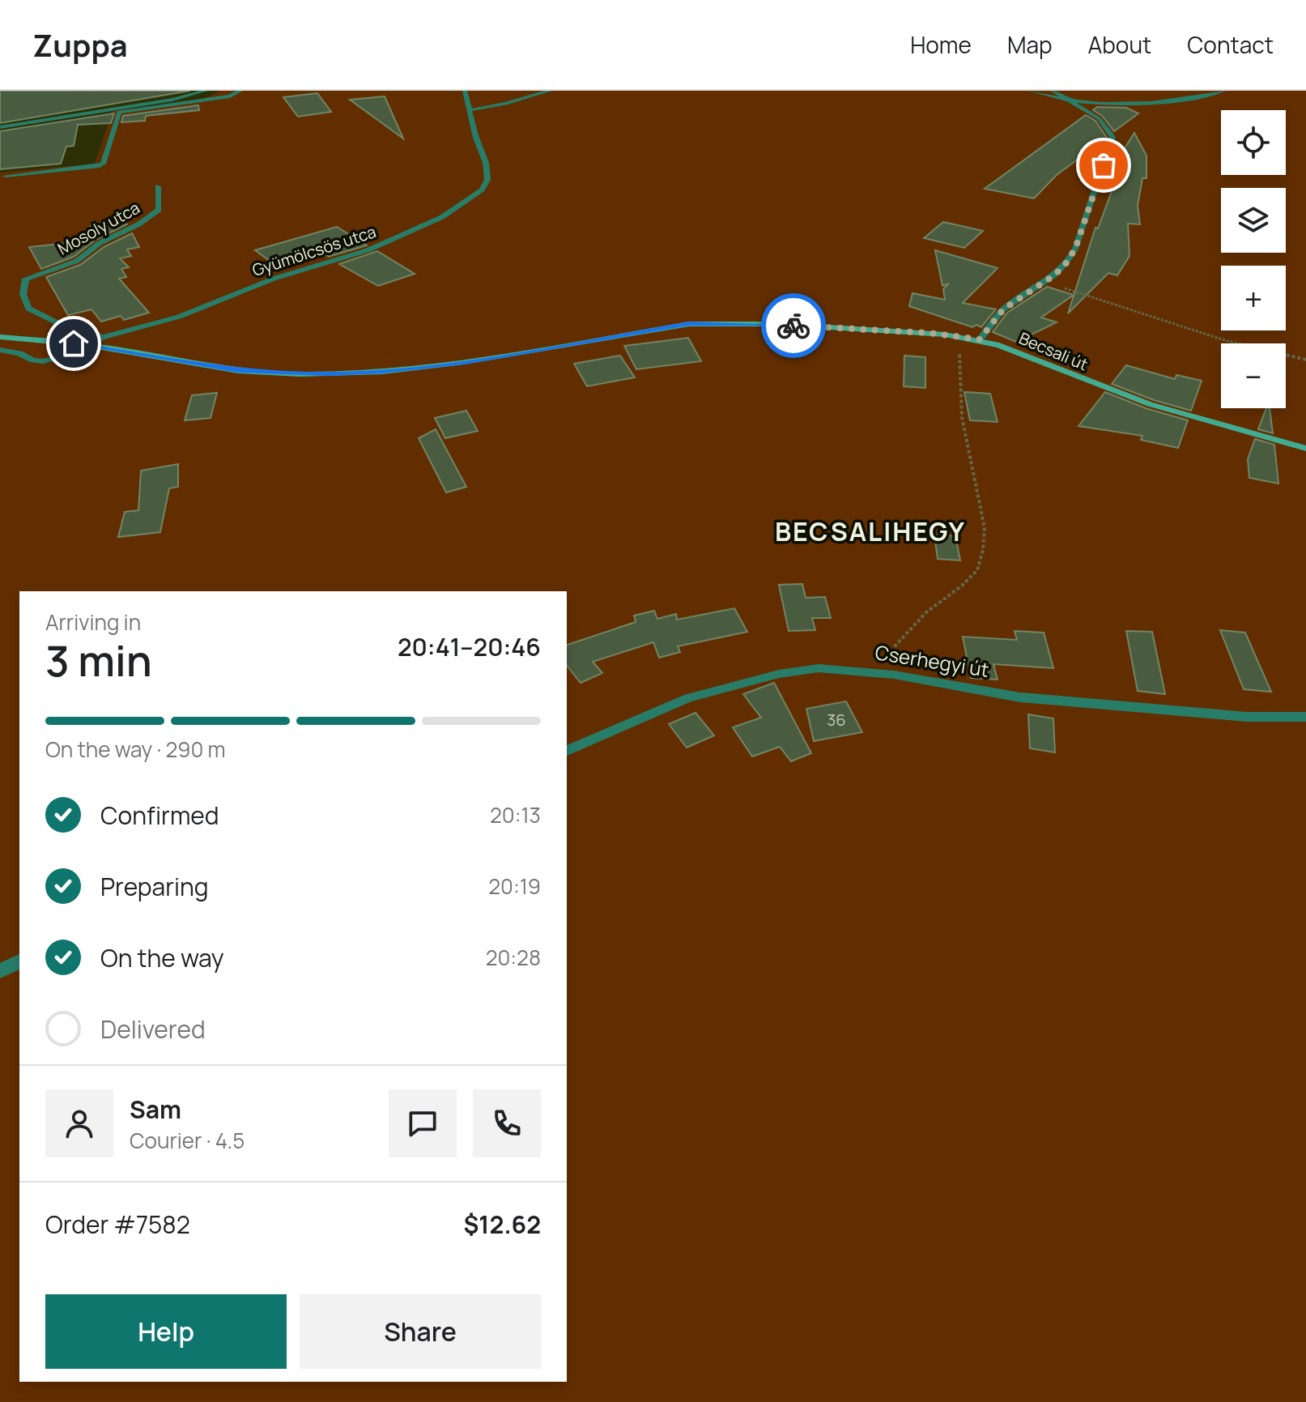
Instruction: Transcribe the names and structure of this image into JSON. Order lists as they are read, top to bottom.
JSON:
{
  "streets": {
    "main road": ["Becsali út"],
    "street": ["Mosoly utca", "Gyümölcsös utca", "Cserhegyi út"]
  },
  "crossings": [
    ["Mosoly utca", "Gyümölcsös utca"],
    ["Gyümölcsös utca", "Becsali út"]
  ],
  "districts": ["BECSALIHEGY"],
  "house_numbers": ["36"],
  "page": {
    "header": "Zuppa",
    "nav": [
      "Home",
      "Map",
      "About",
      "Contact"
    ],
    "map_buttons": ["+", "−"],
    "heading": ["3 min", "Arriving in", "20:41–20:46"],
    "panel": [
      "Sam",
      "Courier · 4.5",
      "Order #7582",
      "$12.62"
    ],
    "bar": "On the way · 290 m",
    "list": [
      ["Confirmed", "20:13"],
      ["Preparing", "20:19"],
      ["On the way", "20:28"],
      "Delivered"
    ],
    "buttons": ["Help", "Share"]
  }
}
